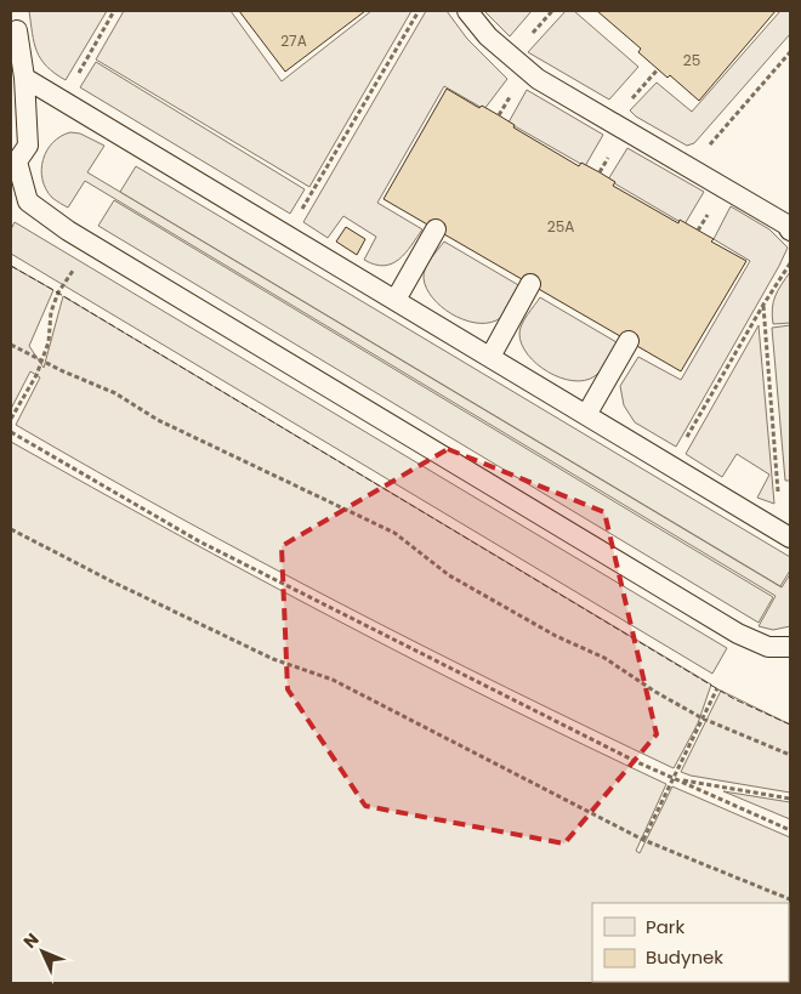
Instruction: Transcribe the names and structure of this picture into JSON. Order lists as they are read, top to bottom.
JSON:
{
  "house_numbers": ["27A", "25", "25A"],
  "legend": ["Park", "Budynek"],
  "north": "top left"
}
